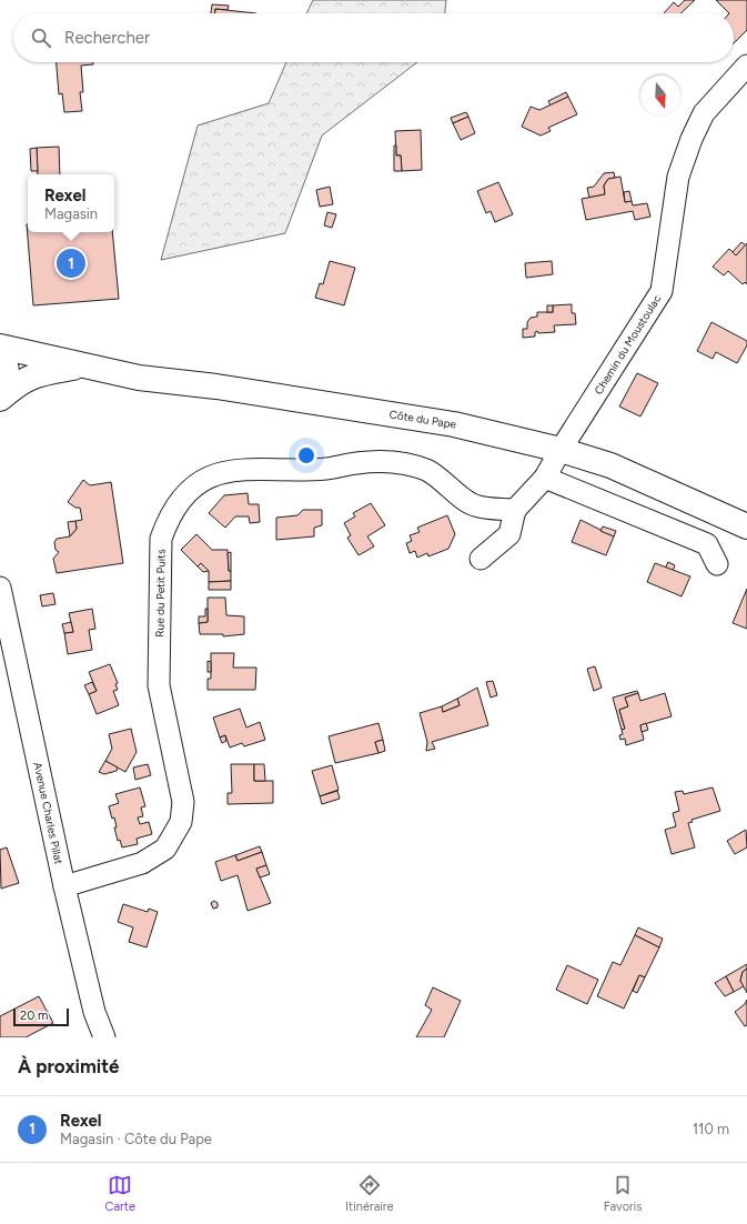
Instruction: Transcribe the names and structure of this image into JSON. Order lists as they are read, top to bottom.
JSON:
{
  "streets": {
    "main road": ["Côte du Pape"],
    "street": ["Chemin du Moustoulac", "Rue du Petit Puits", "Avenue Charles Pillat"]
  },
  "crossings": [
    ["Chemin du Moustoulac", "Côte du Pape"],
    ["Rue du Petit Puits", "Avenue Charles Pillat"]
  ],
  "scale_bar": "20 m",
  "north": "bottom",
  "page": {
    "search": "Rechercher",
    "popup": ["Rexel", "Magasin"],
    "pins": "1",
    "scale": "20 m",
    "heading": "À proximité",
    "list": [
      {
        "mark": "1",
        "name": "Rexel",
        "note": "Magasin · Côte du Pape",
        "value": "110 m"
      }
    ],
    "nav": ["Carte", "Itinéraire", "Favoris"]
  }
}
